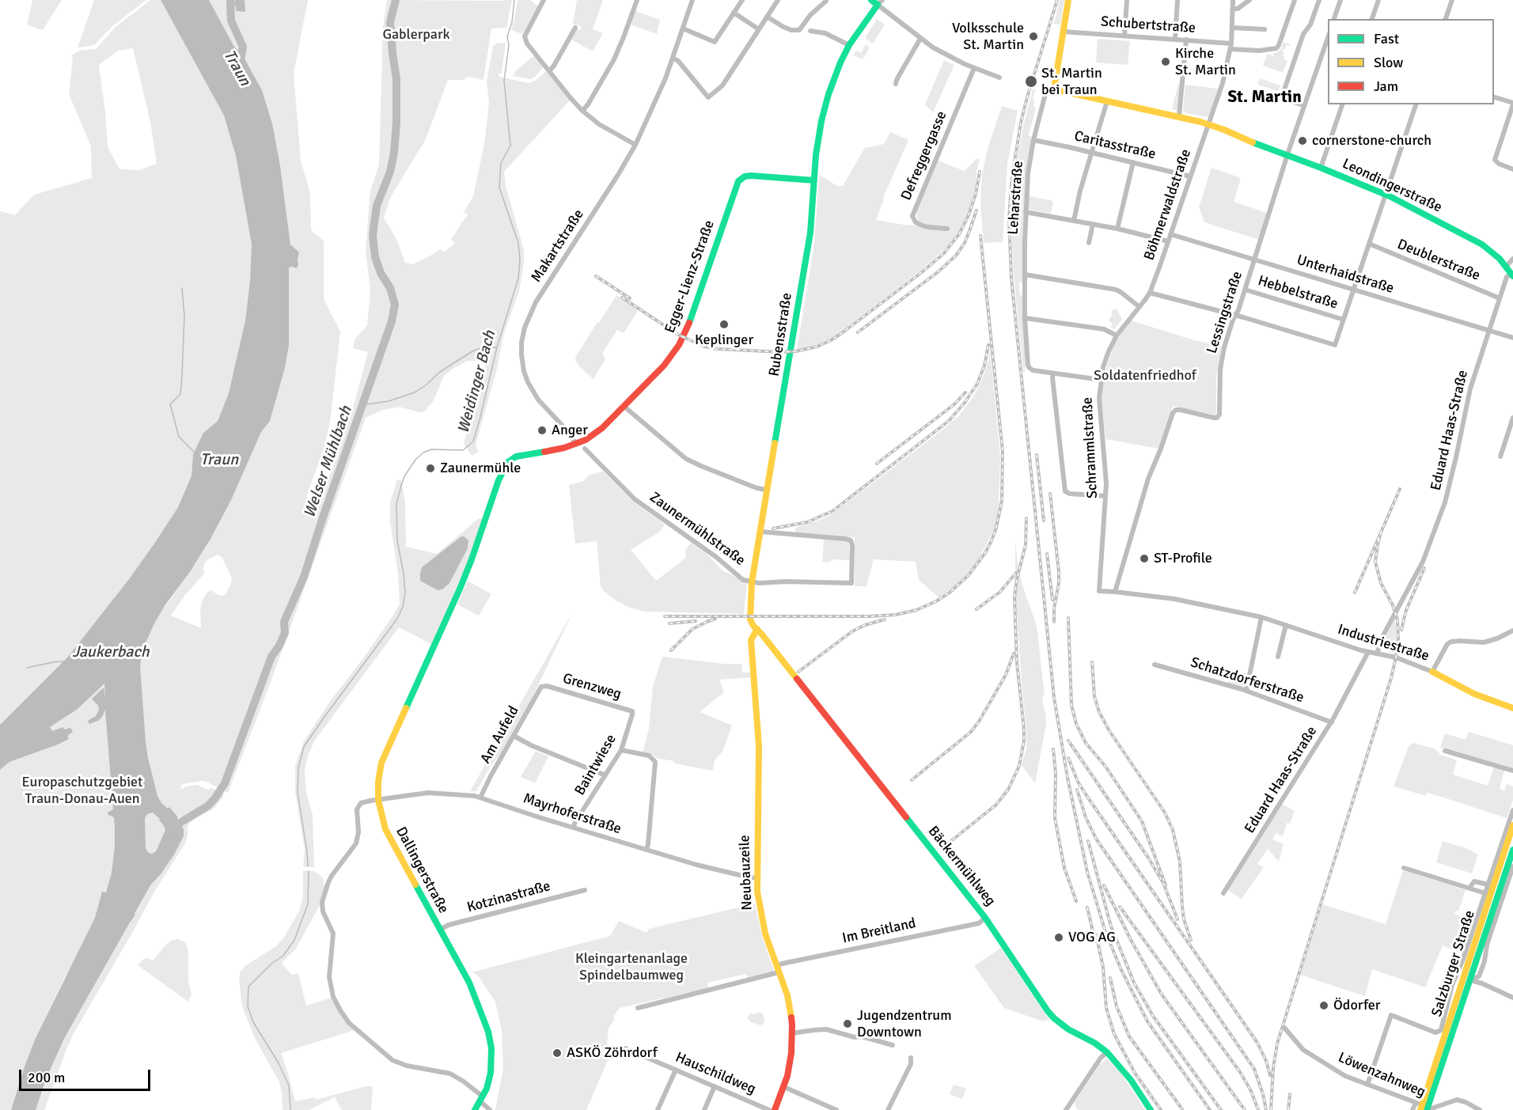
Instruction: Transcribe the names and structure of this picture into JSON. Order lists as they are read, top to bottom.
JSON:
{
  "streets": {
    "street": [
      "Schubertstraße",
      "Caritasstraße",
      "Defreggergasse",
      "Leondingerstraße",
      "Leharstraße",
      "Böhmerwaldstraße",
      "Makartstraße",
      "Deublerstraße",
      "Unterhaidstraße",
      "Egger-Lienz-Straße",
      "Hebbelstraße",
      "Lessingstraße",
      "Rubensstraße",
      "Eduard Haas-Straße",
      "Schrammlstraße",
      "Zaunermühlstraße",
      "Industriestraße",
      "Schatzdorferstraße",
      "Grenzweg",
      "Am Aufeld",
      "Baintwiese",
      "Mayrhoferstraße",
      "Bäckermühlweg",
      "Dallingerstraße",
      "Neubauzeile",
      "Kotzinastraße",
      "Im Breitland",
      "Salzburger Straße",
      "Hauschildweg",
      "Löwenzahnweg"
    ]
  },
  "crossings": [
    ["Schubertstraße", "Böhmerwaldstraße"],
    ["Caritasstraße", "Leharstraße"],
    ["Caritasstraße", "Böhmerwaldstraße"],
    ["Leondingerstraße", "Leharstraße"],
    ["Leondingerstraße", "Böhmerwaldstraße"],
    ["Leondingerstraße", "Lessingstraße"],
    ["Leondingerstraße", "Eduard Haas-Straße"],
    ["Leharstraße", "Schrammlstraße"],
    ["Böhmerwaldstraße", "Unterhaidstraße"],
    ["Böhmerwaldstraße", "Schrammlstraße"],
    ["Makartstraße", "Egger-Lienz-Straße"],
    ["Makartstraße", "Dallingerstraße"],
    ["Deublerstraße", "Eduard Haas-Straße"],
    ["Unterhaidstraße", "Lessingstraße"],
    ["Unterhaidstraße", "Eduard Haas-Straße"],
    ["Egger-Lienz-Straße", "Rubensstraße"],
    ["Egger-Lienz-Straße", "Dallingerstraße"],
    ["Hebbelstraße", "Lessingstraße"],
    ["Lessingstraße", "Industriestraße"],
    ["Rubensstraße", "Zaunermühlstraße"],
    ["Rubensstraße", "Bäckermühlweg"],
    ["Rubensstraße", "Neubauzeile"],
    ["Eduard Haas-Straße", "Industriestraße"],
    ["Eduard Haas-Straße", "Schatzdorferstraße"],
    ["Schrammlstraße", "Industriestraße"],
    ["Grenzweg", "Am Aufeld"],
    ["Grenzweg", "Baintwiese"],
    ["Am Aufeld", "Mayrhoferstraße"],
    ["Baintwiese", "Mayrhoferstraße"],
    ["Mayrhoferstraße", "Dallingerstraße"],
    ["Mayrhoferstraße", "Neubauzeile"],
    ["Bäckermühlweg", "Neubauzeile"],
    ["Bäckermühlweg", "Im Breitland"],
    ["Dallingerstraße", "Kotzinastraße"],
    ["Neubauzeile", "Im Breitland"],
    ["Salzburger Straße", "Löwenzahnweg"]
  ],
  "districts": ["St. Martin"],
  "water": [
    "Traun",
    "Weidinger Bach",
    "Welser Mühlbach",
    "Jaukerbach"
  ],
  "parks": [
    "Gablerpark",
    "Soldatenfriedhof",
    "Europaschutzgebiet Traun-Donau-Auen",
    "Kleingartenanlage Spindelbaumweg"
  ],
  "places": [
    "Volksschule St. Martin",
    "Kirche St. Martin",
    "St. Martin bei Traun",
    "cornerstone-church",
    "Keplinger",
    "Anger",
    "Zaunermühle",
    "ST-Profile",
    "VOG AG",
    "Ödorfer",
    "Jugendzentrum Downtown",
    "ASKÖ Zöhrdorf"
  ],
  "legend": ["Fast", "Slow", "Jam"],
  "scale_bar": "200 m"
}
